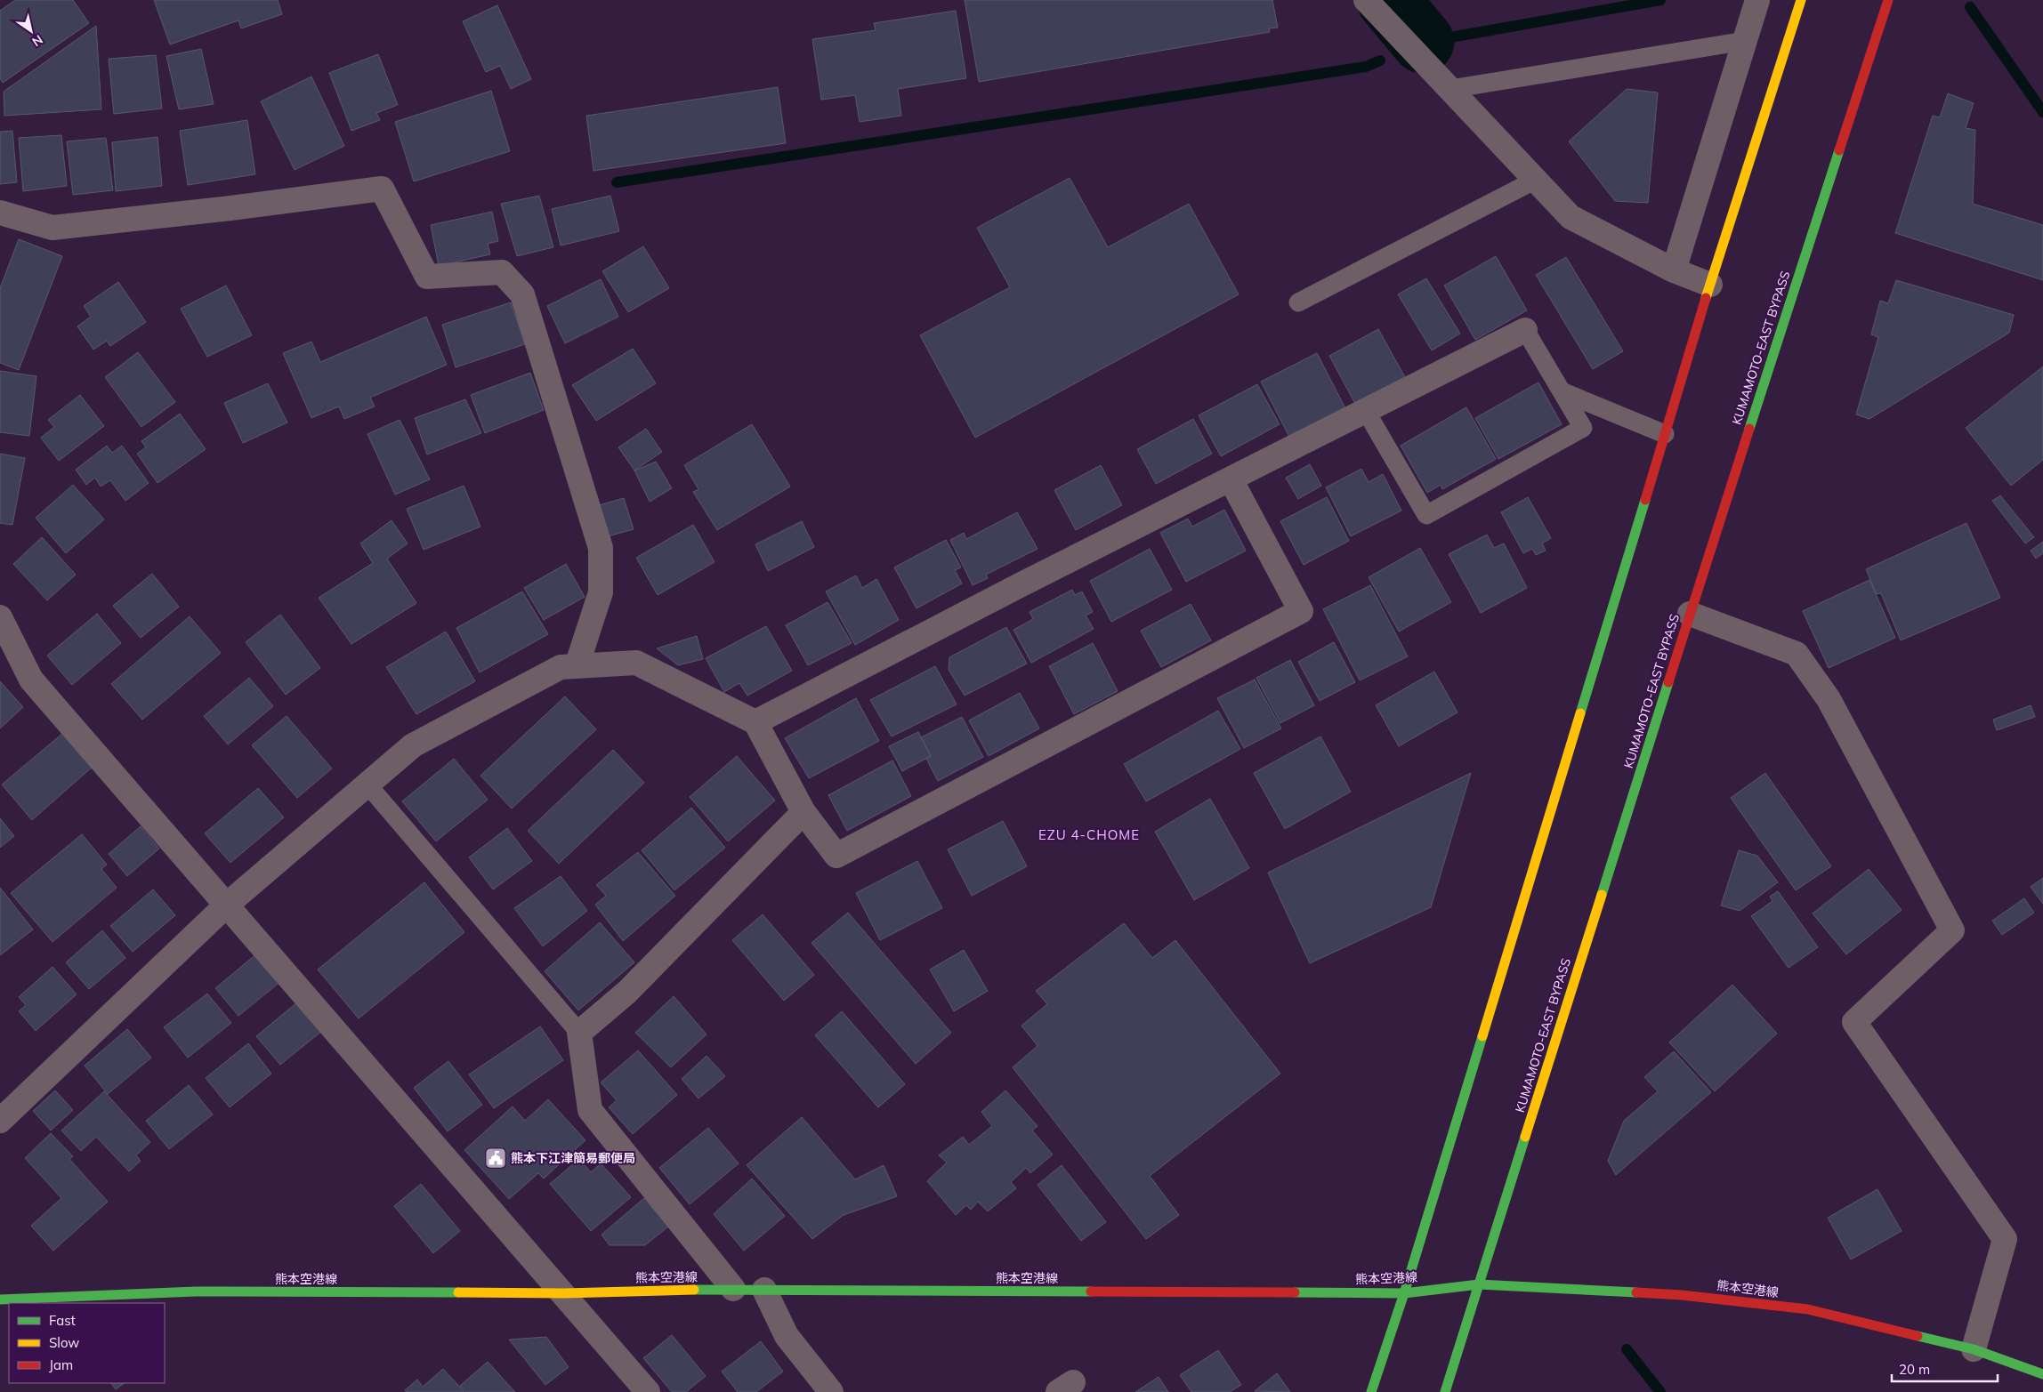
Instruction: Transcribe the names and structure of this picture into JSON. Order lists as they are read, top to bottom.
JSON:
{
  "streets": {
    "main road": ["KUMAMOTO-EAST BYPASS", "熊本空港線"]
  },
  "crossings": [
    ["KUMAMOTO-EAST BYPASS", "熊本空港線"]
  ],
  "districts": ["EZU 4-CHOME"],
  "places": {
    "public building": ["熊本下江津簡易郵便局"]
  },
  "legend": ["Fast", "Slow", "Jam"],
  "scale_bar": "20 m",
  "north": "bottom right"
}
